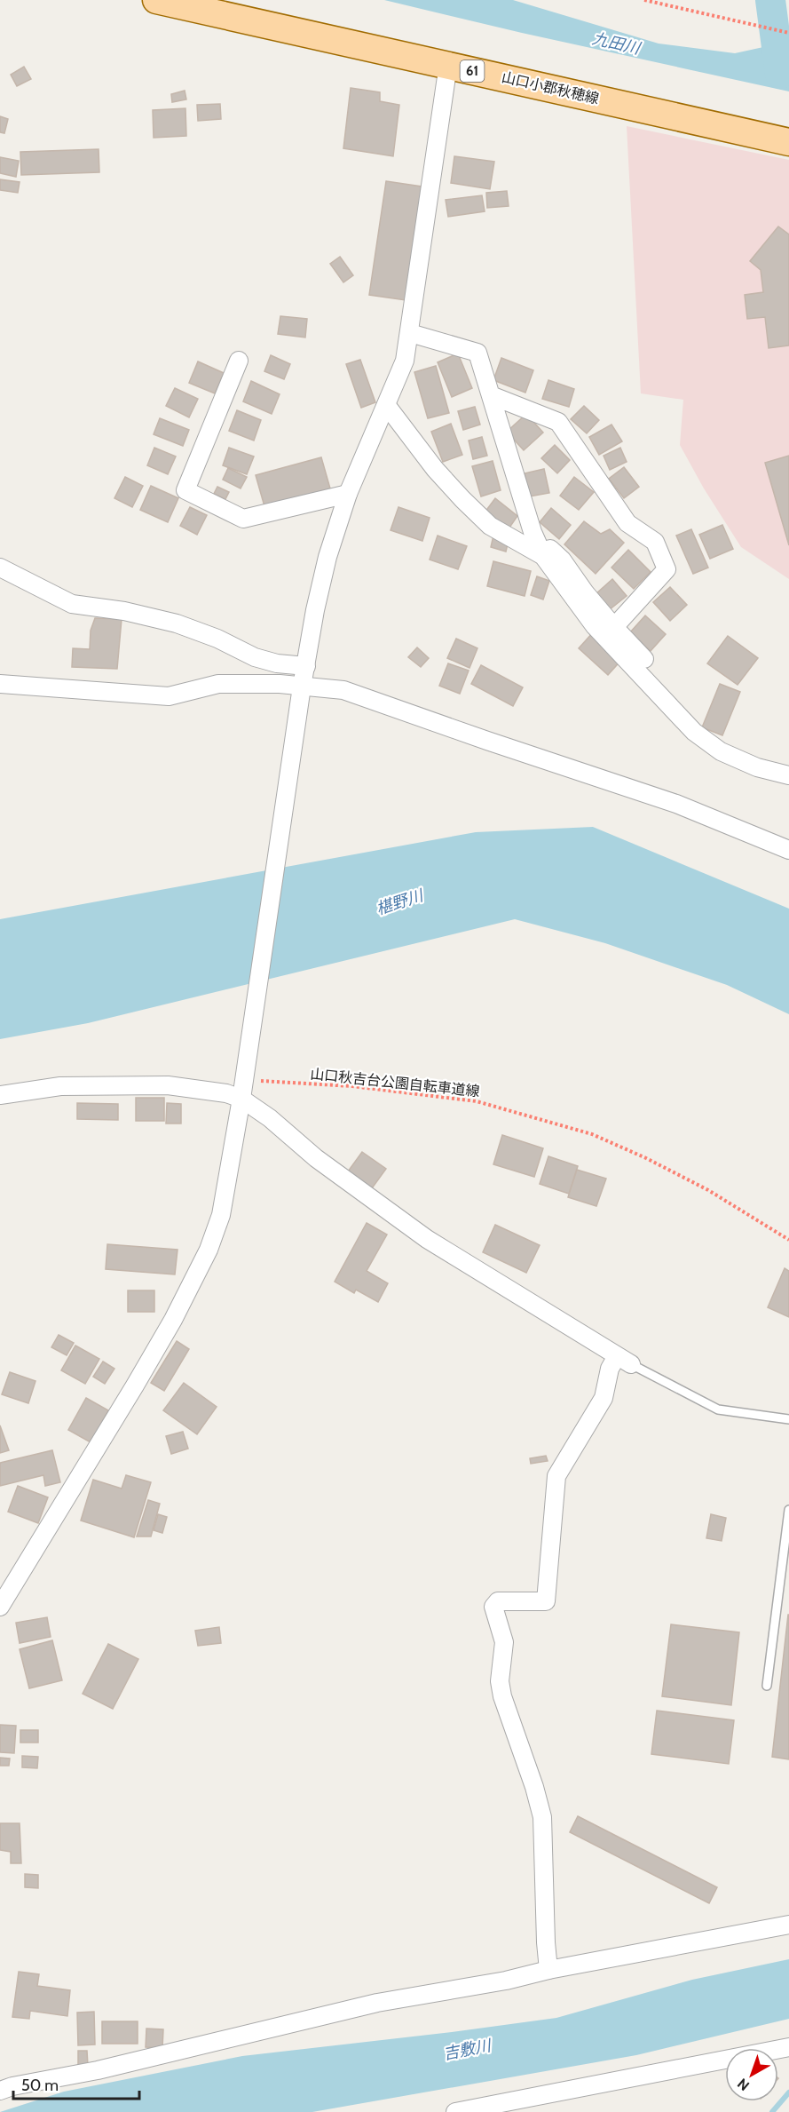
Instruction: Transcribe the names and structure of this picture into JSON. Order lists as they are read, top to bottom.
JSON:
{
  "streets": {
    "main road": ["61", "山口小郡秋穂線"],
    "path": ["山口秋吉台公園自転車道線"]
  },
  "water": ["九田川", "椹野川", "吉敷川"],
  "scale_bar": "50 m",
  "north": "bottom left"
}
